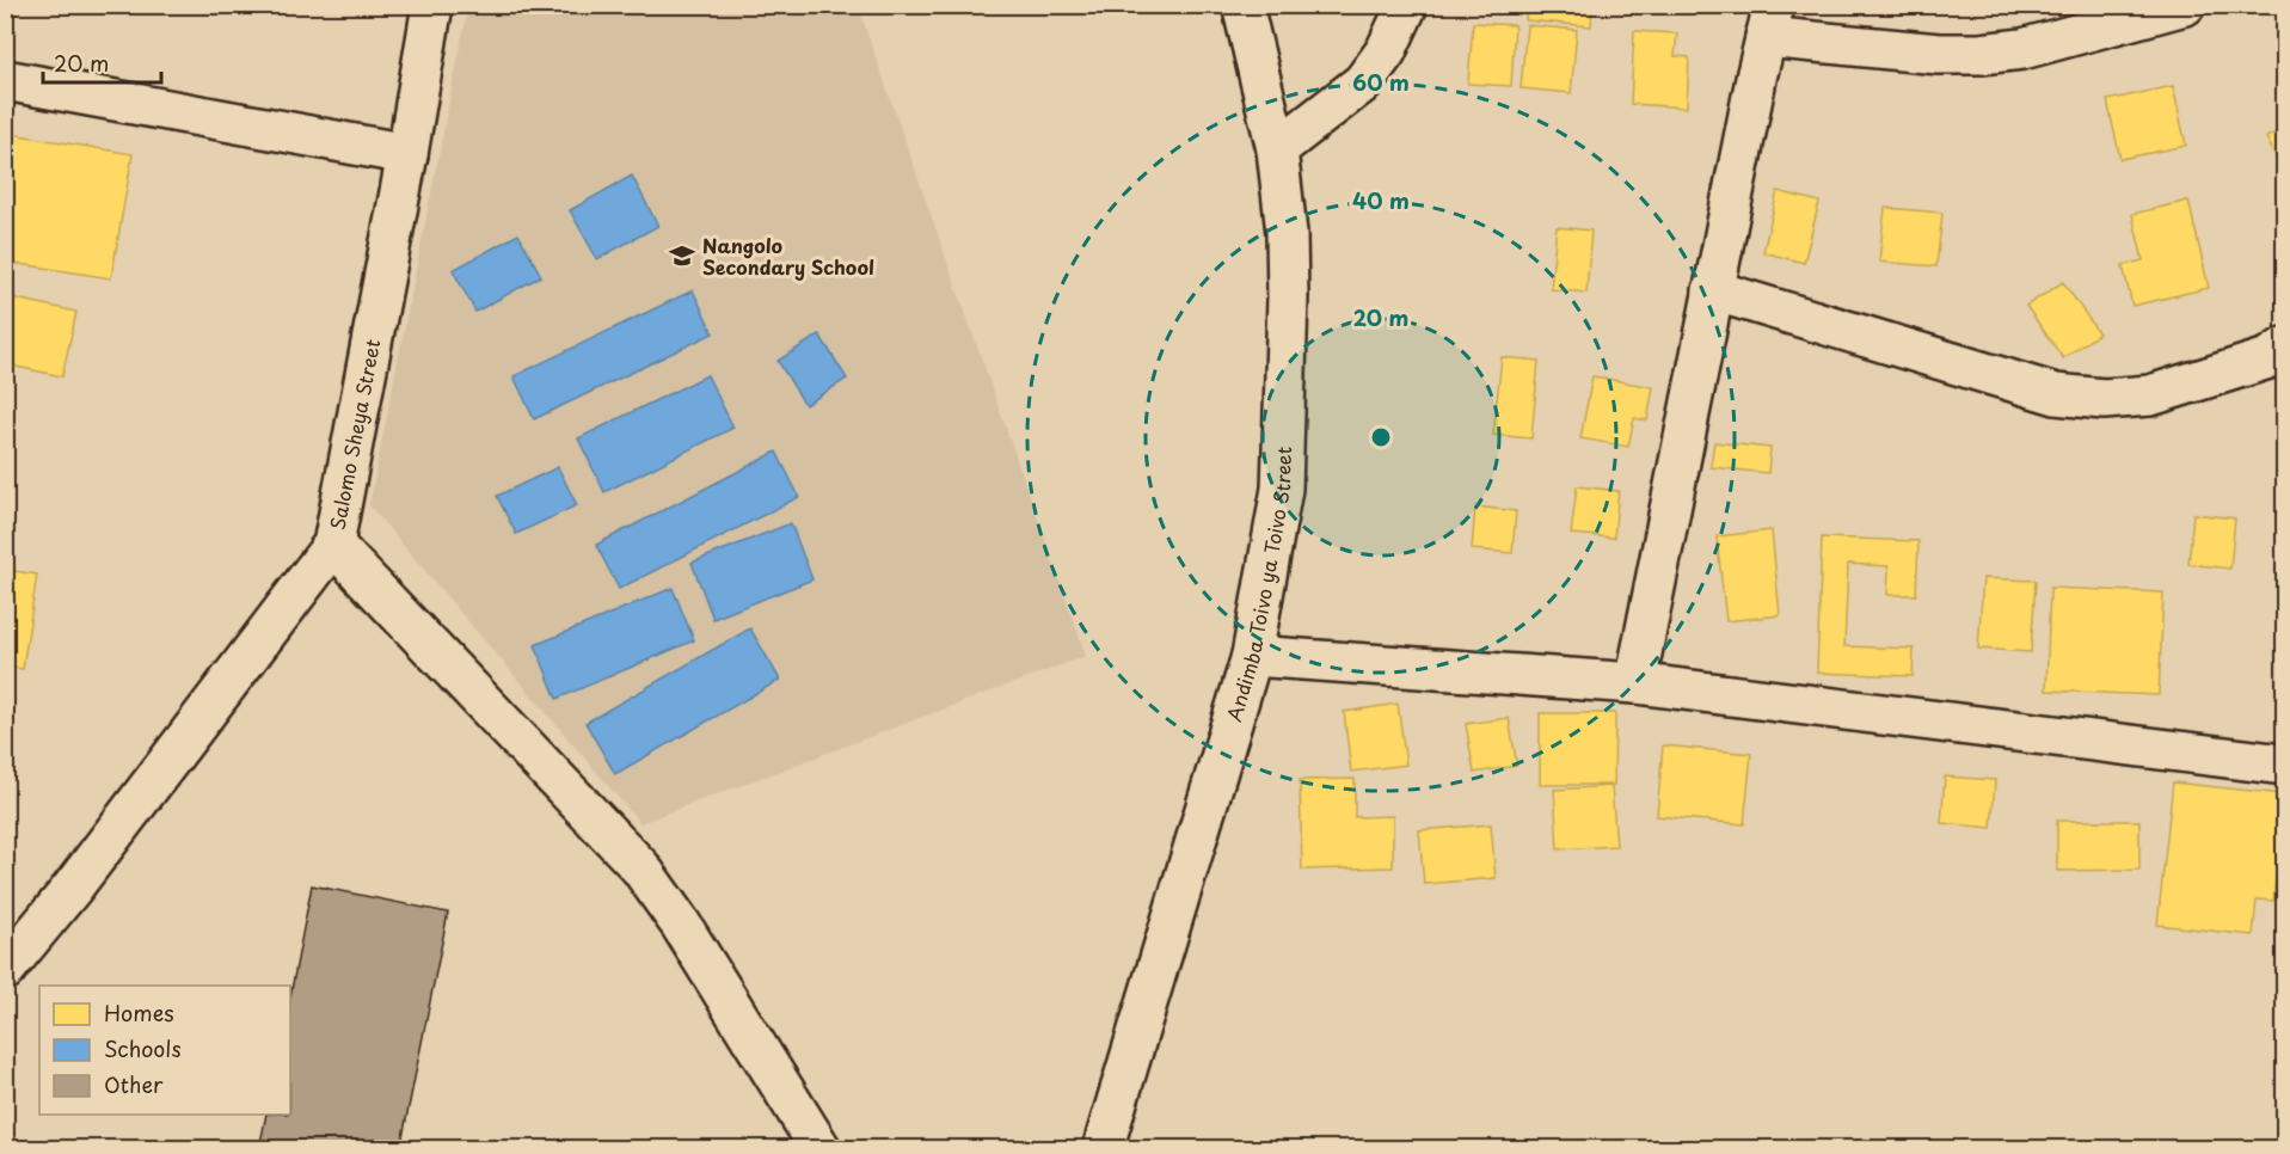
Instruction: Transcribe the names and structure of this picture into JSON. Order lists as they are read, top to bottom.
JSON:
{
  "streets": {
    "street": ["Salomo Sheya Street", "Andimba Toivo ya Toivo Street"]
  },
  "places": {
    "school or university": ["Nangolo Secondary School"]
  },
  "legend": ["Homes", "Schools", "Other"],
  "scale_bar": "20 m",
  "rings": ["60 m", "40 m", "20 m"]
}
